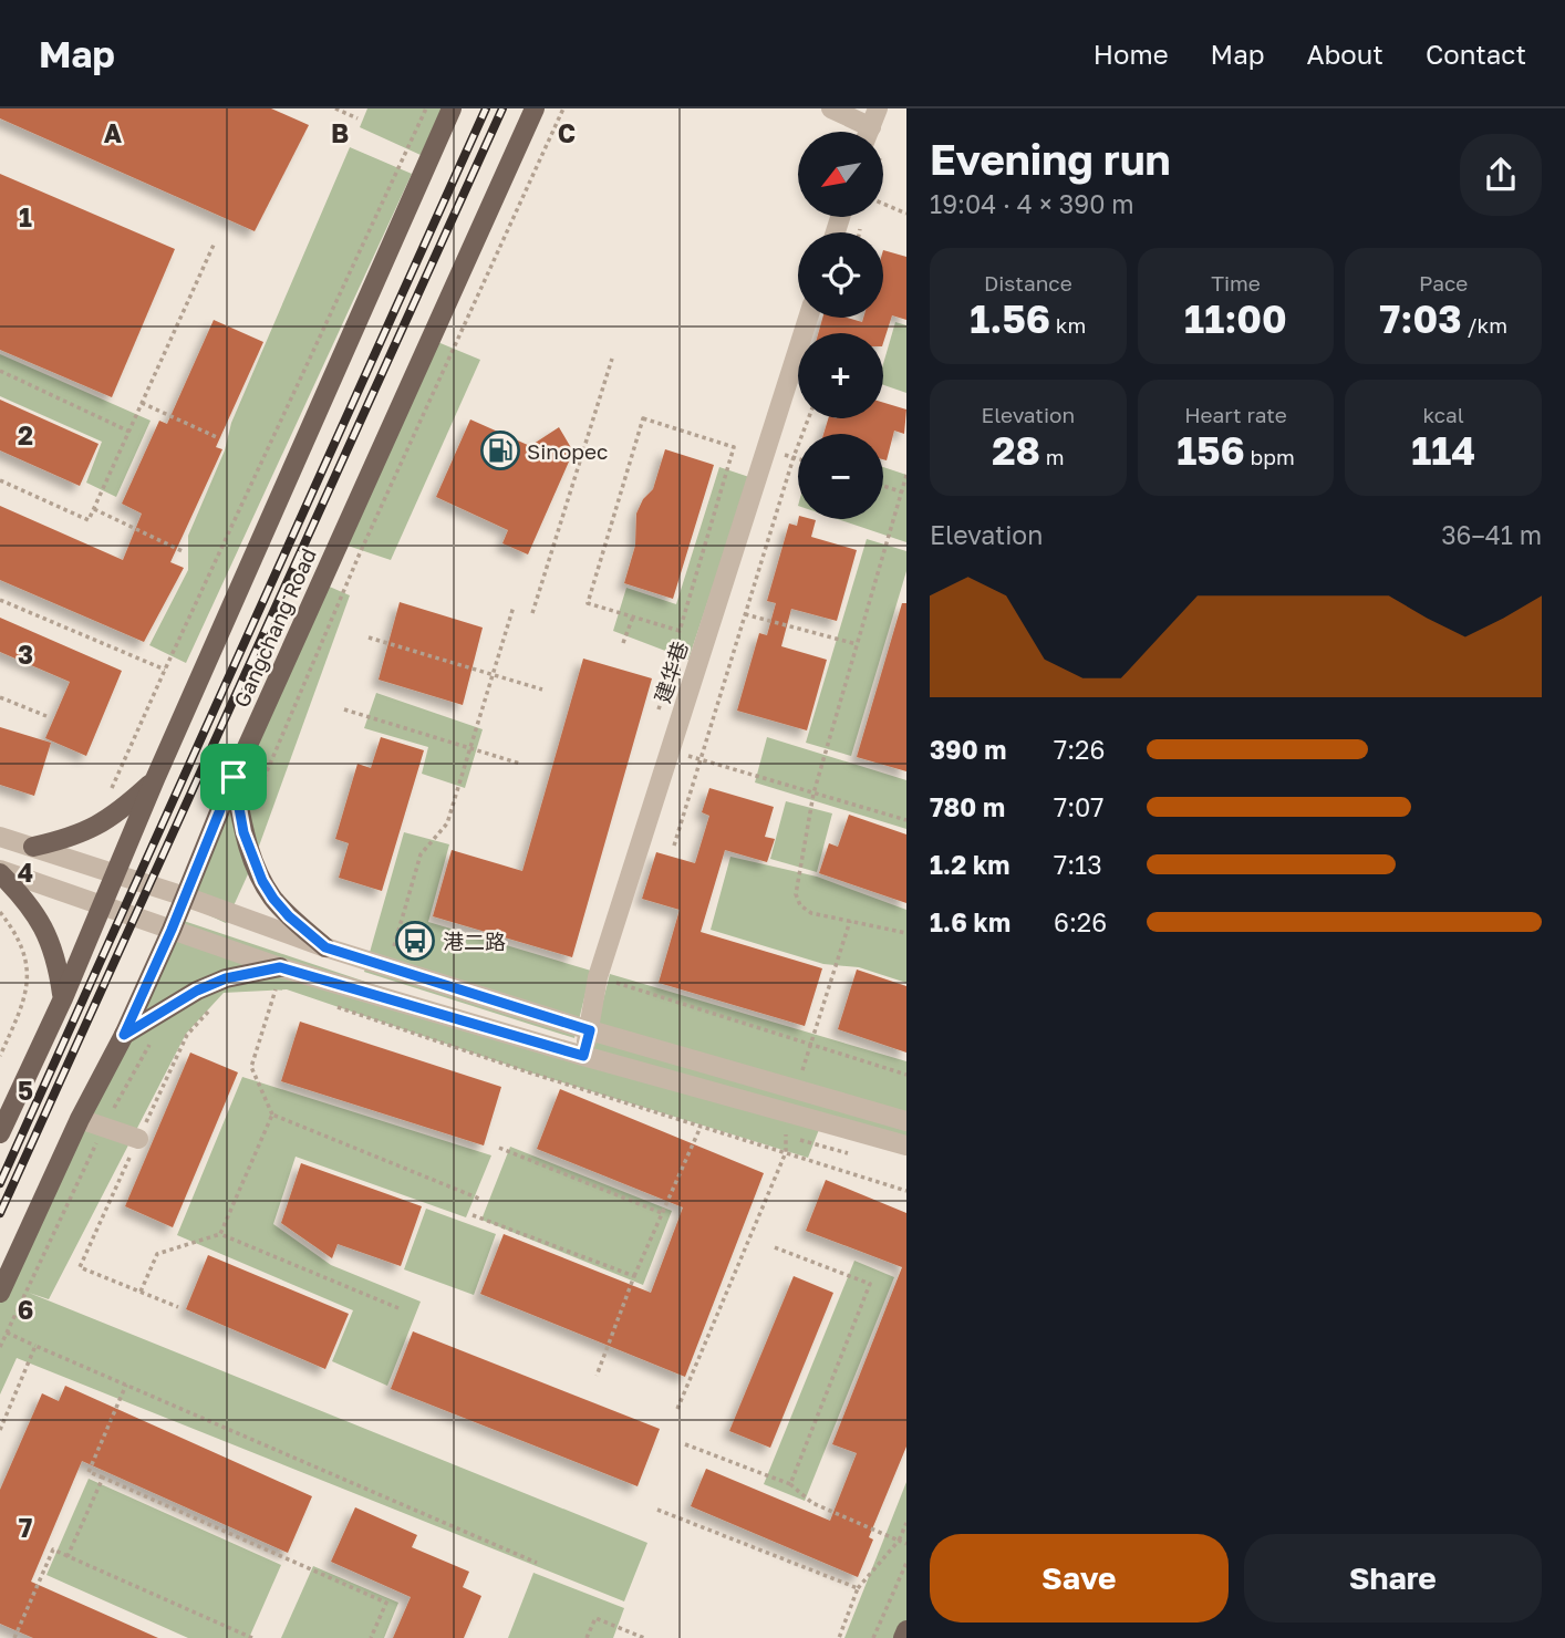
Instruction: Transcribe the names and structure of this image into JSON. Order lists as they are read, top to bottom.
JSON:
{
  "streets": {
    "main road": ["Gangchang Road"],
    "street": ["建华巷"]
  },
  "places": {
    "fuel station": ["Sinopec"],
    "bus stop": ["港二路"]
  },
  "north": "bottom left",
  "page": {
    "header": "Map",
    "nav": [
      "Home",
      "Map",
      "About",
      "Contact"
    ],
    "heading": ["Evening run", "19:04 · 4 × 390 m"],
    "map_buttons": ["+", "−"],
    "stats": [
      ["Distance", "1.56 km"],
      ["Time", "11:00"],
      ["Pace", "7:03 /km"],
      ["Elevation", "28 m"],
      ["Heart rate", "156 bpm"],
      ["kcal", "114"]
    ],
    "chart": ["Elevation", "36–41 m"],
    "list": [
      {
        "name": "390 m",
        "note": "7:26"
      },
      {
        "name": "780 m",
        "note": "7:07"
      },
      {
        "name": "1.2 km",
        "note": "7:13"
      },
      {
        "name": "1.6 km",
        "note": "6:26"
      }
    ],
    "buttons": ["Save", "Share"]
  },
  "grid": {
    "columns": ["A", "B", "C"],
    "rows": [
      "1",
      "2",
      "3",
      "4",
      "5",
      "6",
      "7"
    ]
  }
}
